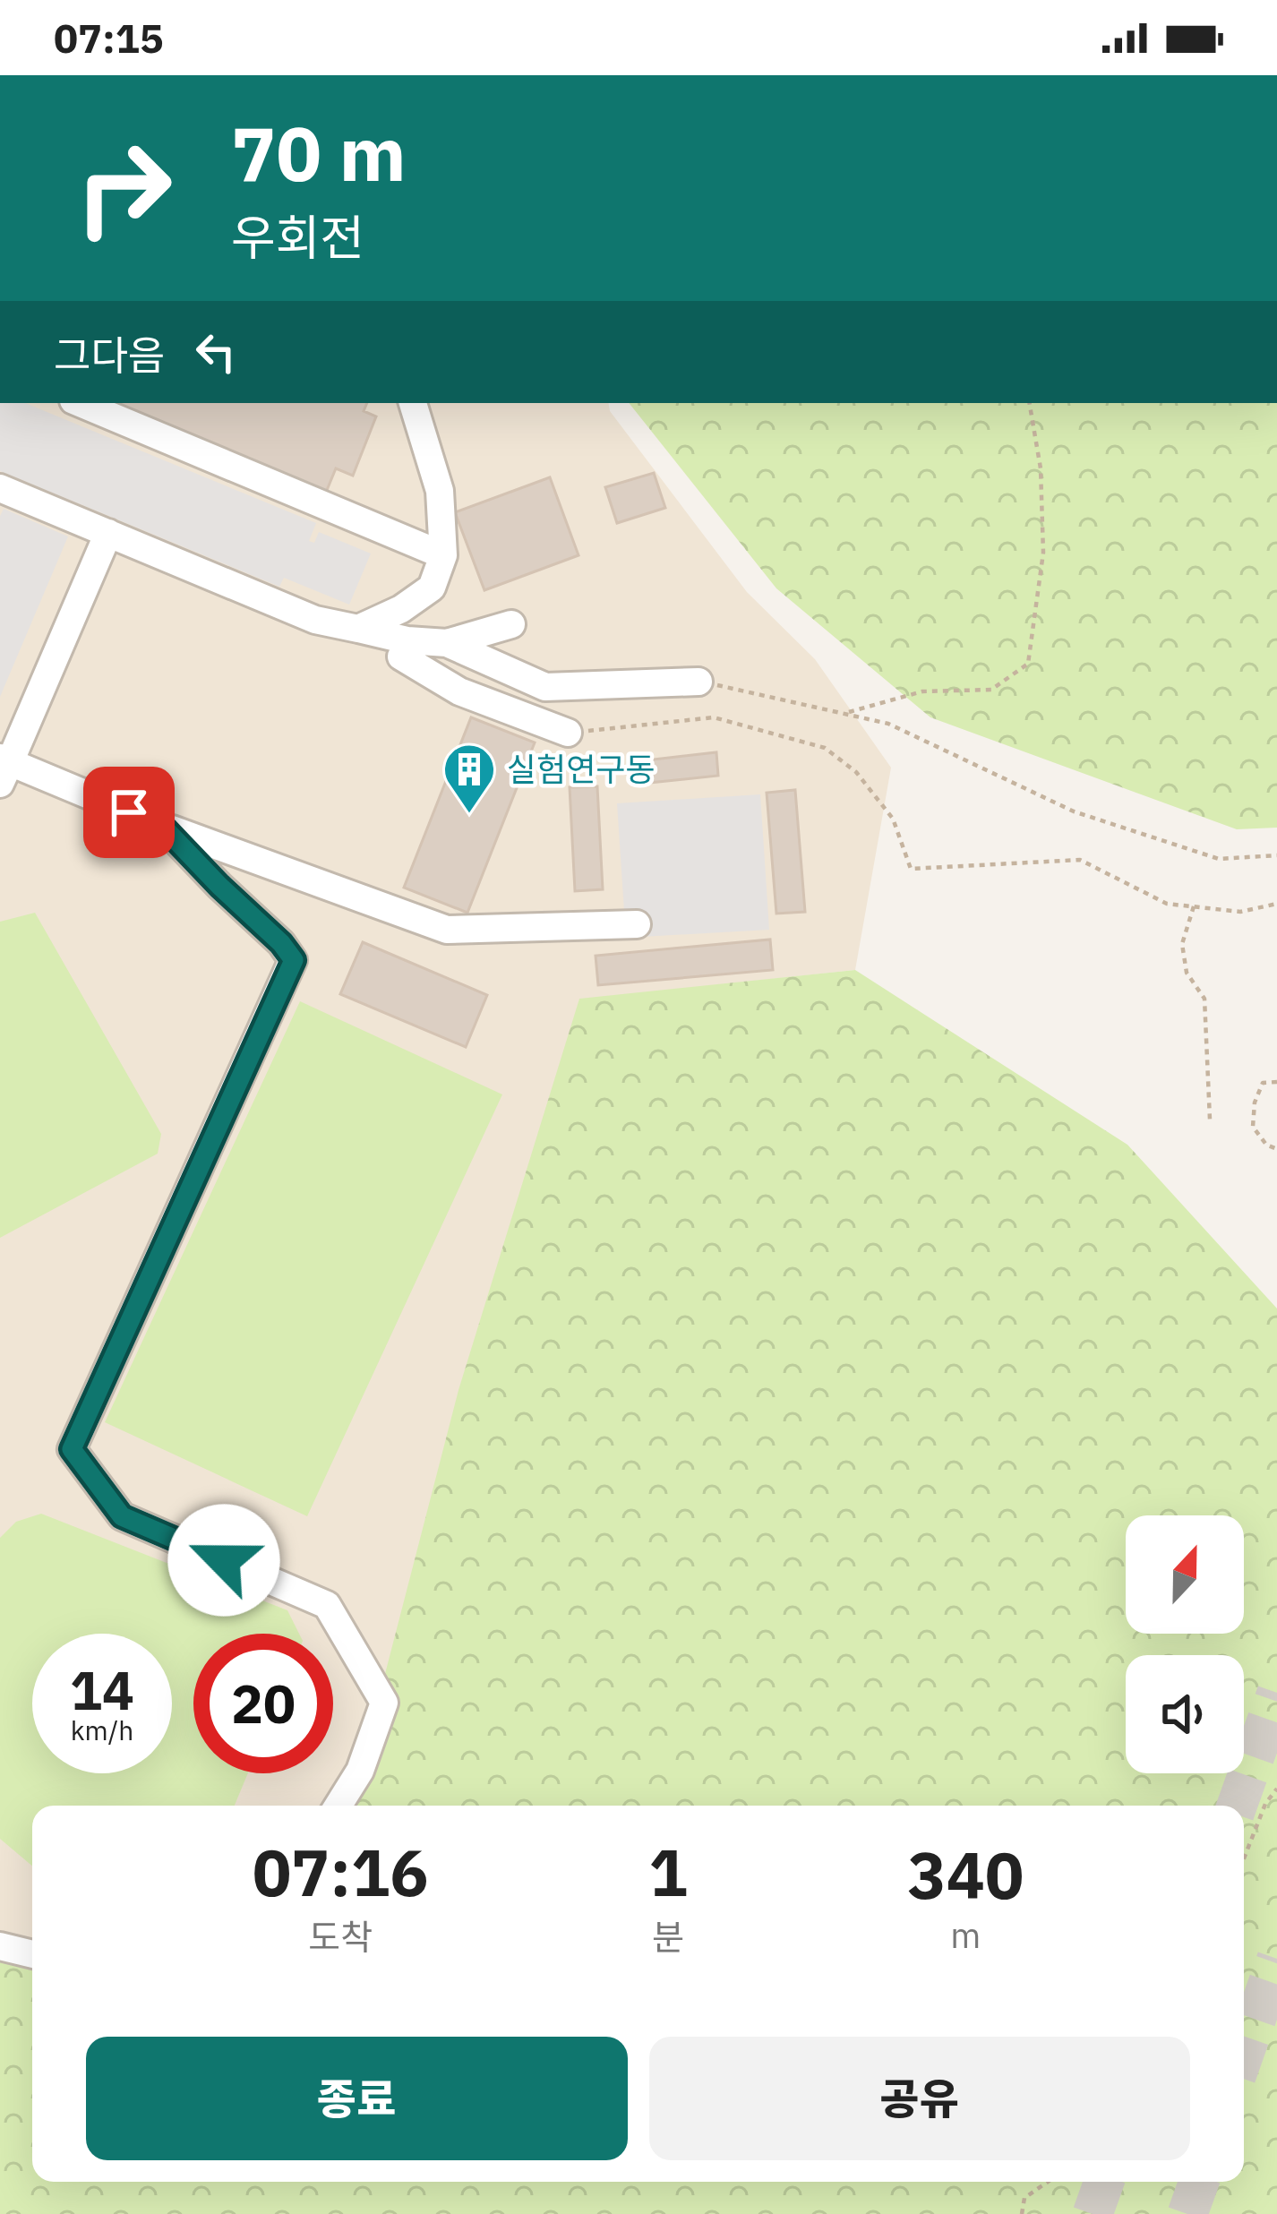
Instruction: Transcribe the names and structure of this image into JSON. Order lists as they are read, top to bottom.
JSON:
{
  "places": {
    "building": ["실험연구동"]
  },
  "north": "top",
  "page": {
    "status": "07:15",
    "turn": ["70 m", "우회전"],
    "then": "그다음",
    "speed": "14 km/h",
    "limit": "20",
    "eta": [
      "07:16",
      "도착",
      "1",
      "분",
      "340",
      "m"
    ],
    "buttons": ["종료", "공유"]
  }
}
